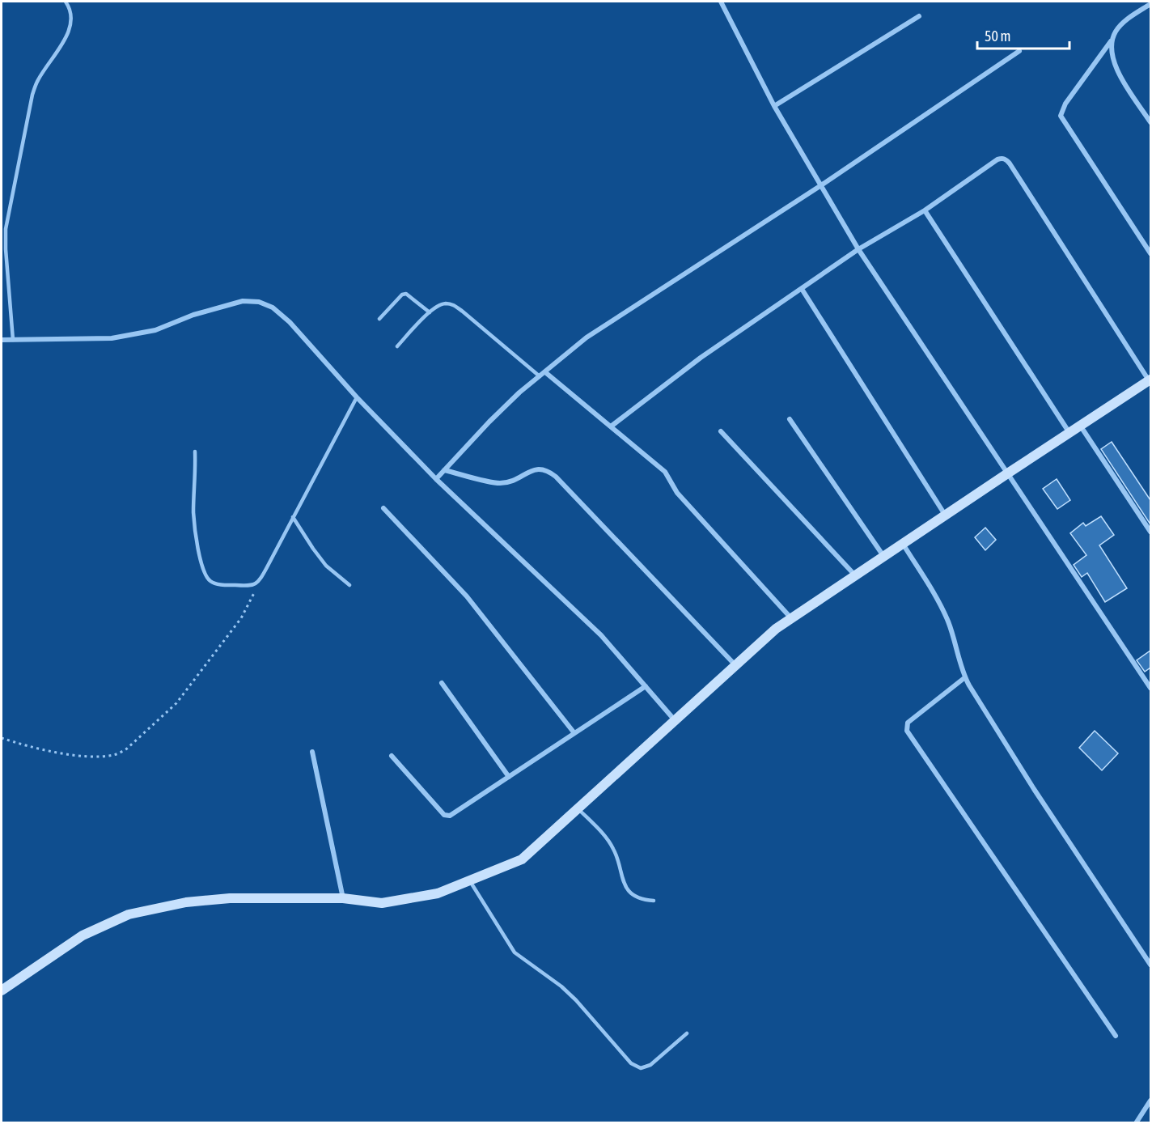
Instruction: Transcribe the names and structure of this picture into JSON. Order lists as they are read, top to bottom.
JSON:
{
  "scale_bar": "50 m"
}
